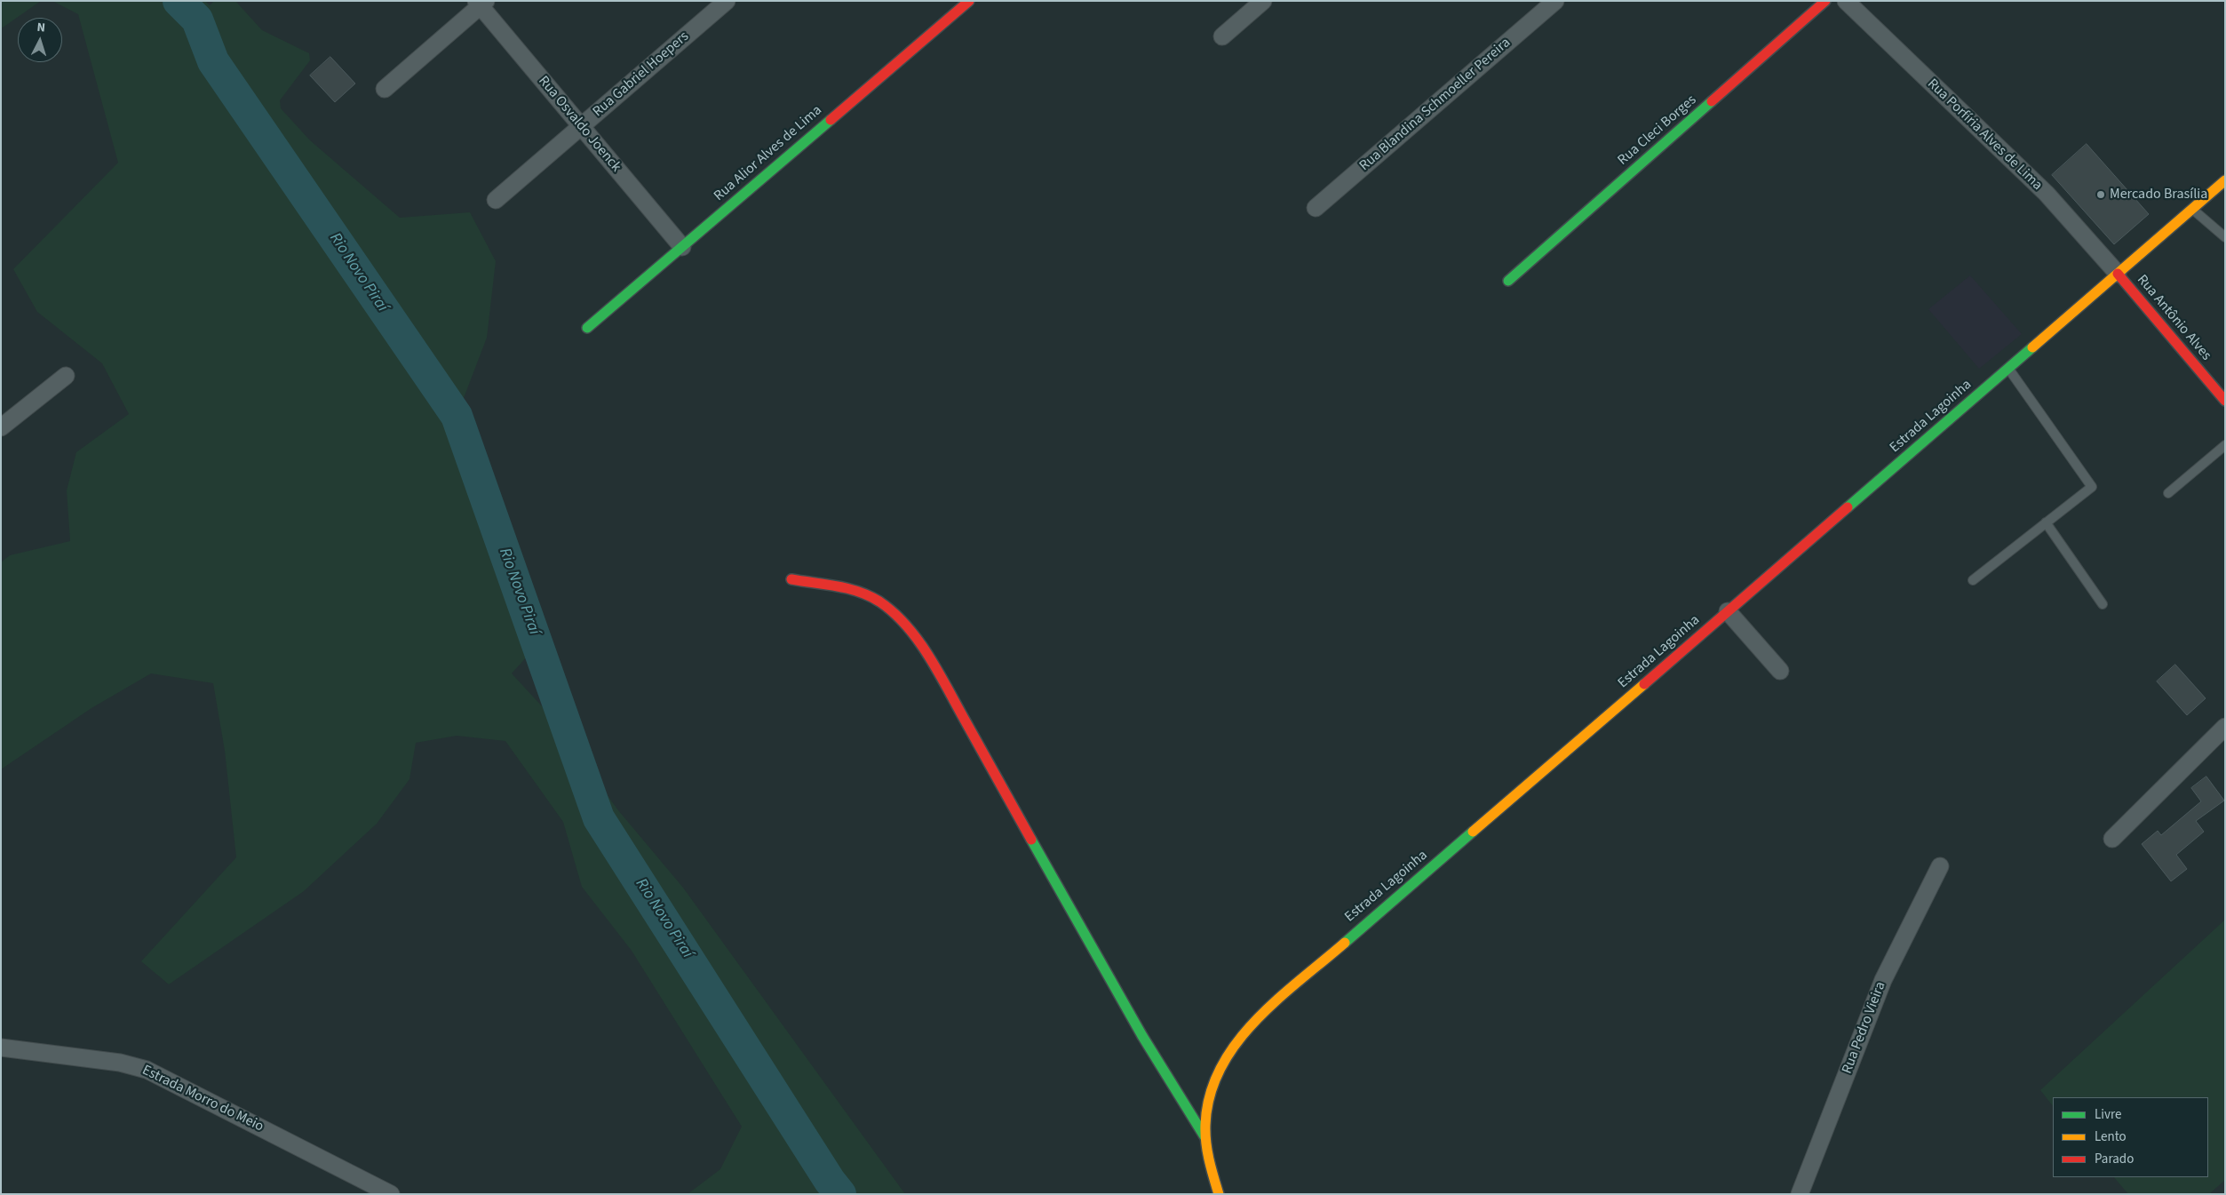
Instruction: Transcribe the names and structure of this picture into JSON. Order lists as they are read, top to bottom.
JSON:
{
  "streets": {
    "street": [
      "Rua Gabriel Hoepers",
      "Rua Blandina Schmoeller Pereira",
      "Rua Osvaldo Joenck",
      "Rua Cleci Borges",
      "Rua Porfíria Alves de Lima",
      "Rua Alior Alves de Lima",
      "Rua Antônio Alves",
      "Estrada Lagoinha",
      "Rua Pedro Vieira",
      "Estrada Morro do Meio"
    ]
  },
  "crossings": [
    ["Rua Gabriel Hoepers", "Rua Osvaldo Joenck"],
    ["Rua Osvaldo Joenck", "Rua Alior Alves de Lima"],
    ["Rua Porfíria Alves de Lima", "Rua Antônio Alves"],
    ["Rua Porfíria Alves de Lima", "Estrada Lagoinha"],
    ["Rua Antônio Alves", "Estrada Lagoinha"]
  ],
  "water": ["Rio Novo Piraí"],
  "places": ["Mercado Brasília"],
  "legend": ["Livre", "Lento", "Parado"],
  "north": "top"
}
